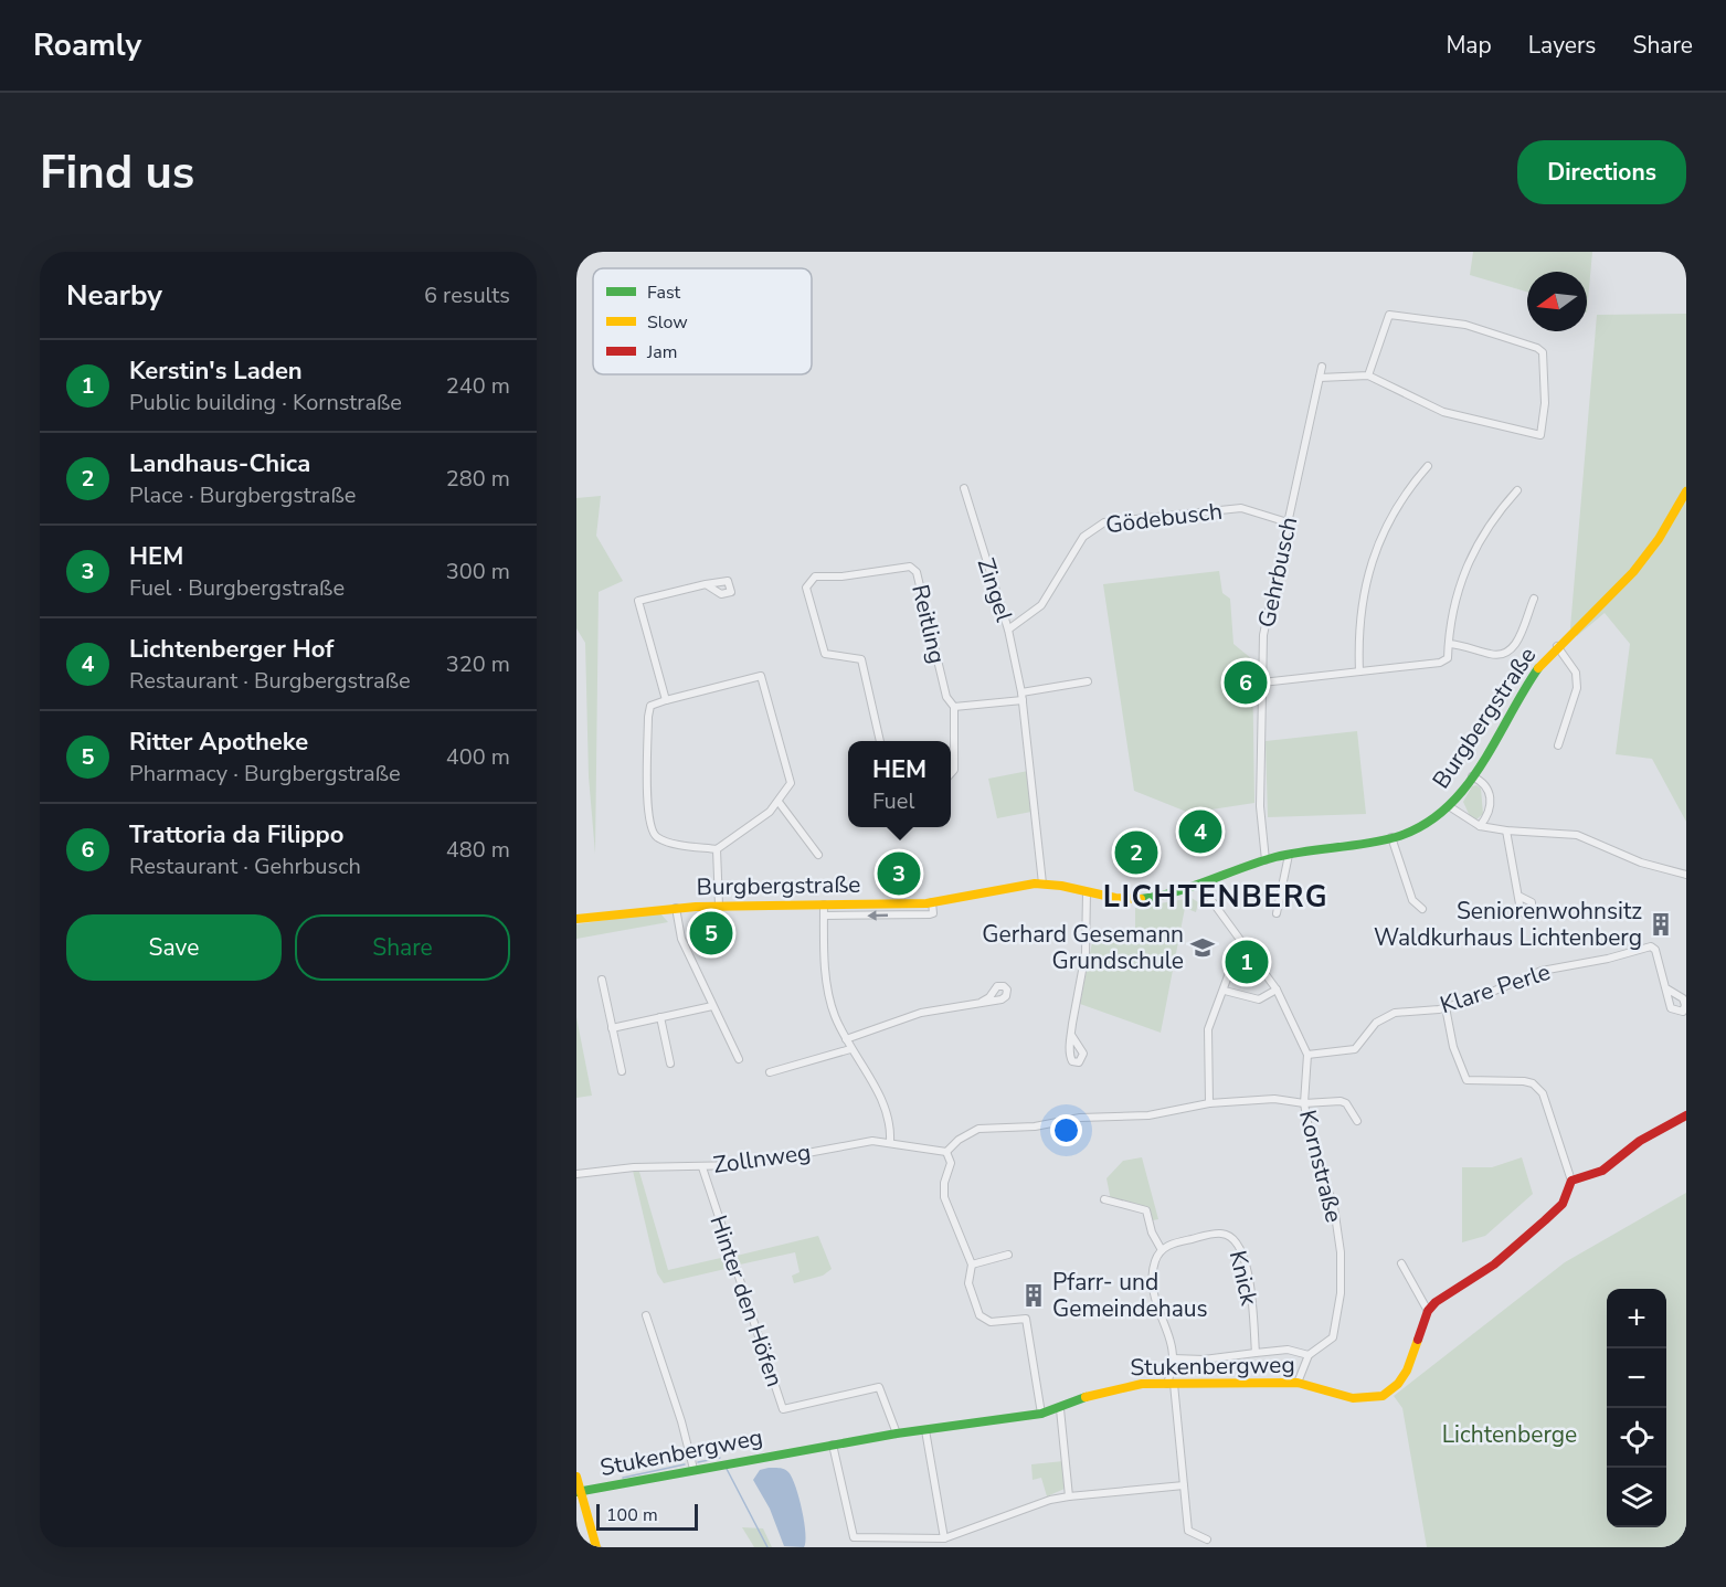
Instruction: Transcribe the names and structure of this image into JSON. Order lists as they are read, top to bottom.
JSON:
{
  "streets": {
    "street": [
      "Gödebusch",
      "Gehrbusch",
      "Zingel",
      "Reitling",
      "Burgbergstraße",
      "Klare Perle",
      "Zollnweg",
      "Kornstraße",
      "Knick",
      "Hinter den Höfen",
      "Stukenbergweg"
    ]
  },
  "crossings": [
    ["Gödebusch", "Gehrbusch"],
    ["Gödebusch", "Zingel"],
    ["Gehrbusch", "Burgbergstraße"],
    ["Zingel", "Burgbergstraße"],
    ["Klare Perle", "Kornstraße"],
    ["Zollnweg", "Hinter den Höfen"],
    ["Kornstraße", "Stukenbergweg"],
    ["Hinter den Höfen", "Stukenbergweg"]
  ],
  "districts": ["LICHTENBERG"],
  "parks": ["Lichtenberge"],
  "places": {
    "building": ["Seniorenwohnsitz Waldkurhaus Lichtenberg", "Pfarr- und Gemeindehaus"],
    "school or university": ["Gerhard Gesemann Grundschule"]
  },
  "legend": ["Fast", "Slow", "Jam"],
  "scale_bar": "100 m",
  "north": "left",
  "page": {
    "header": "Roamly",
    "nav": ["Map", "Layers", "Share"],
    "buttons": [
      "Directions",
      ["Save", "Share"]
    ],
    "title": "Find us",
    "heading": ["Nearby", "6 results"],
    "list": [
      {
        "mark": "1",
        "name": "Kerstin's Laden",
        "note": "Public building · Kornstraße",
        "value": "240 m"
      },
      {
        "mark": "2",
        "name": "Landhaus-Chica",
        "note": "Place · Burgbergstraße",
        "value": "280 m"
      },
      {
        "mark": "3",
        "name": "HEM",
        "note": "Fuel · Burgbergstraße",
        "value": "300 m"
      },
      {
        "mark": "4",
        "name": "Lichtenberger Hof",
        "note": "Restaurant · Burgbergstraße",
        "value": "320 m"
      },
      {
        "mark": "5",
        "name": "Ritter Apotheke",
        "note": "Pharmacy · Burgbergstraße",
        "value": "400 m"
      },
      {
        "mark": "6",
        "name": "Trattoria da Filippo",
        "note": "Restaurant · Gehrbusch",
        "value": "480 m"
      }
    ],
    "pins": [
      "6",
      "4",
      "2",
      "3",
      "5",
      "1"
    ],
    "popup": ["HEM", "Fuel"],
    "map_buttons": ["+", "−"],
    "scale": "100 m"
  }
}
